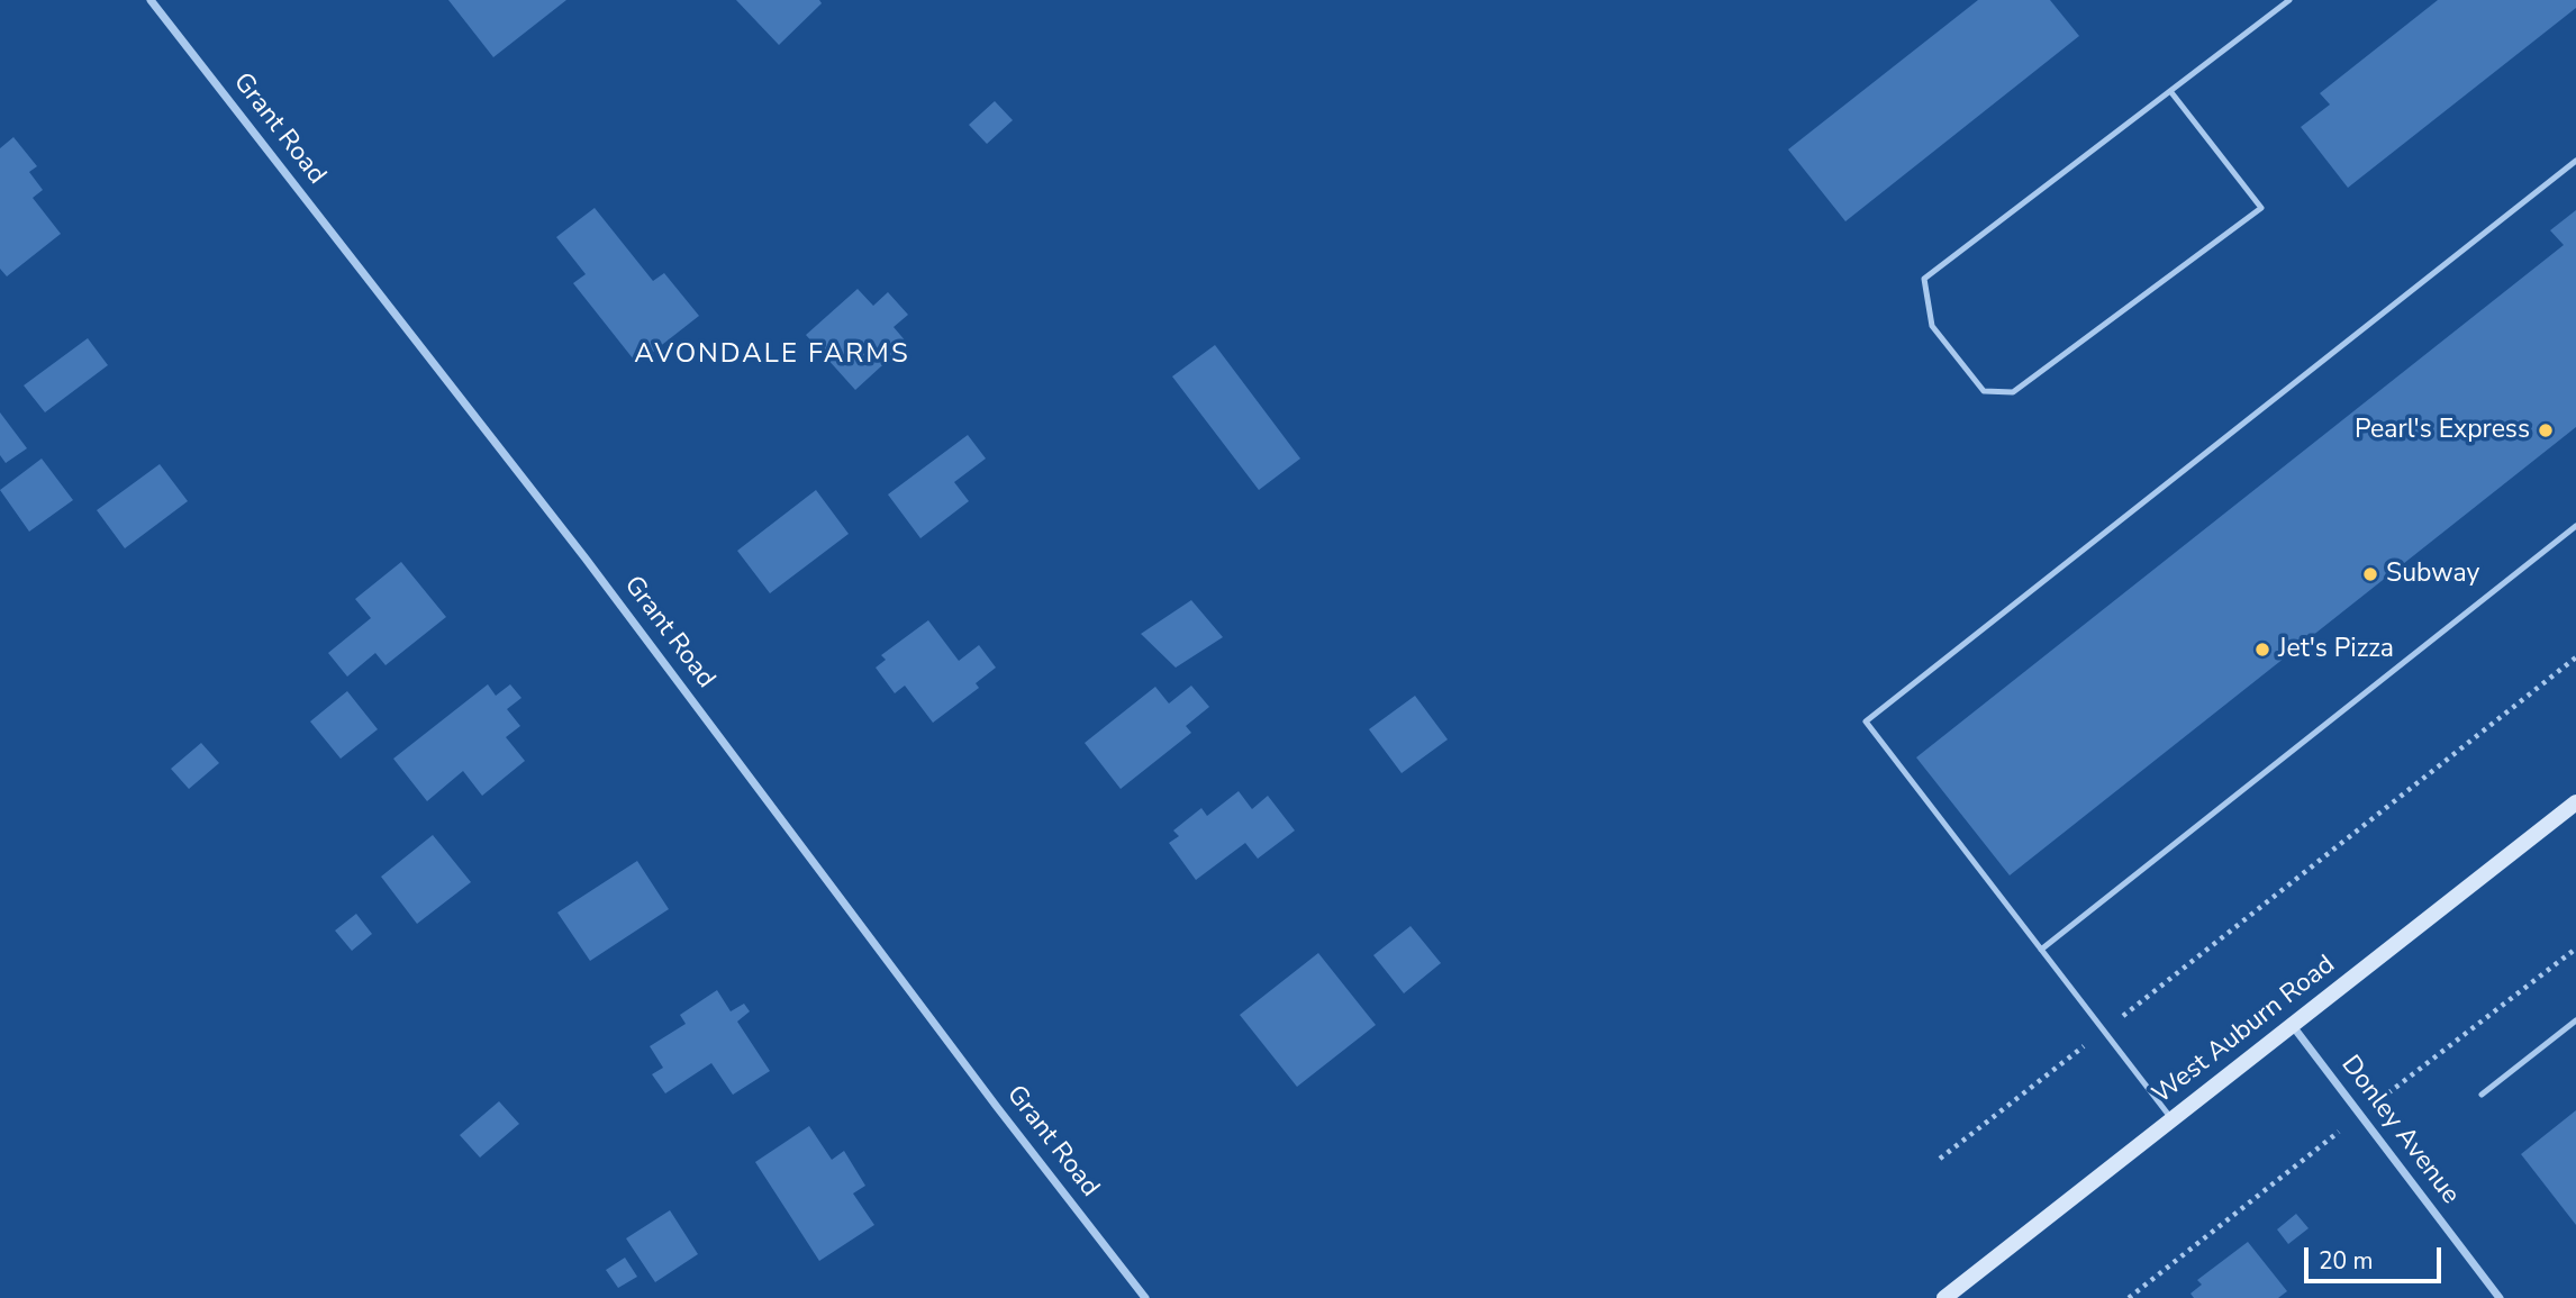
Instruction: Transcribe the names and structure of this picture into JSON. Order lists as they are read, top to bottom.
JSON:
{
  "streets": {
    "main road": ["West Auburn Road"],
    "street": ["Grant Road", "Donley Avenue"]
  },
  "crossings": [
    ["West Auburn Road", "Donley Avenue"]
  ],
  "districts": ["AVONDALE FARMS"],
  "places": ["Pearl's Express", "Subway", "Jet's Pizza"],
  "scale_bar": "20 m"
}
